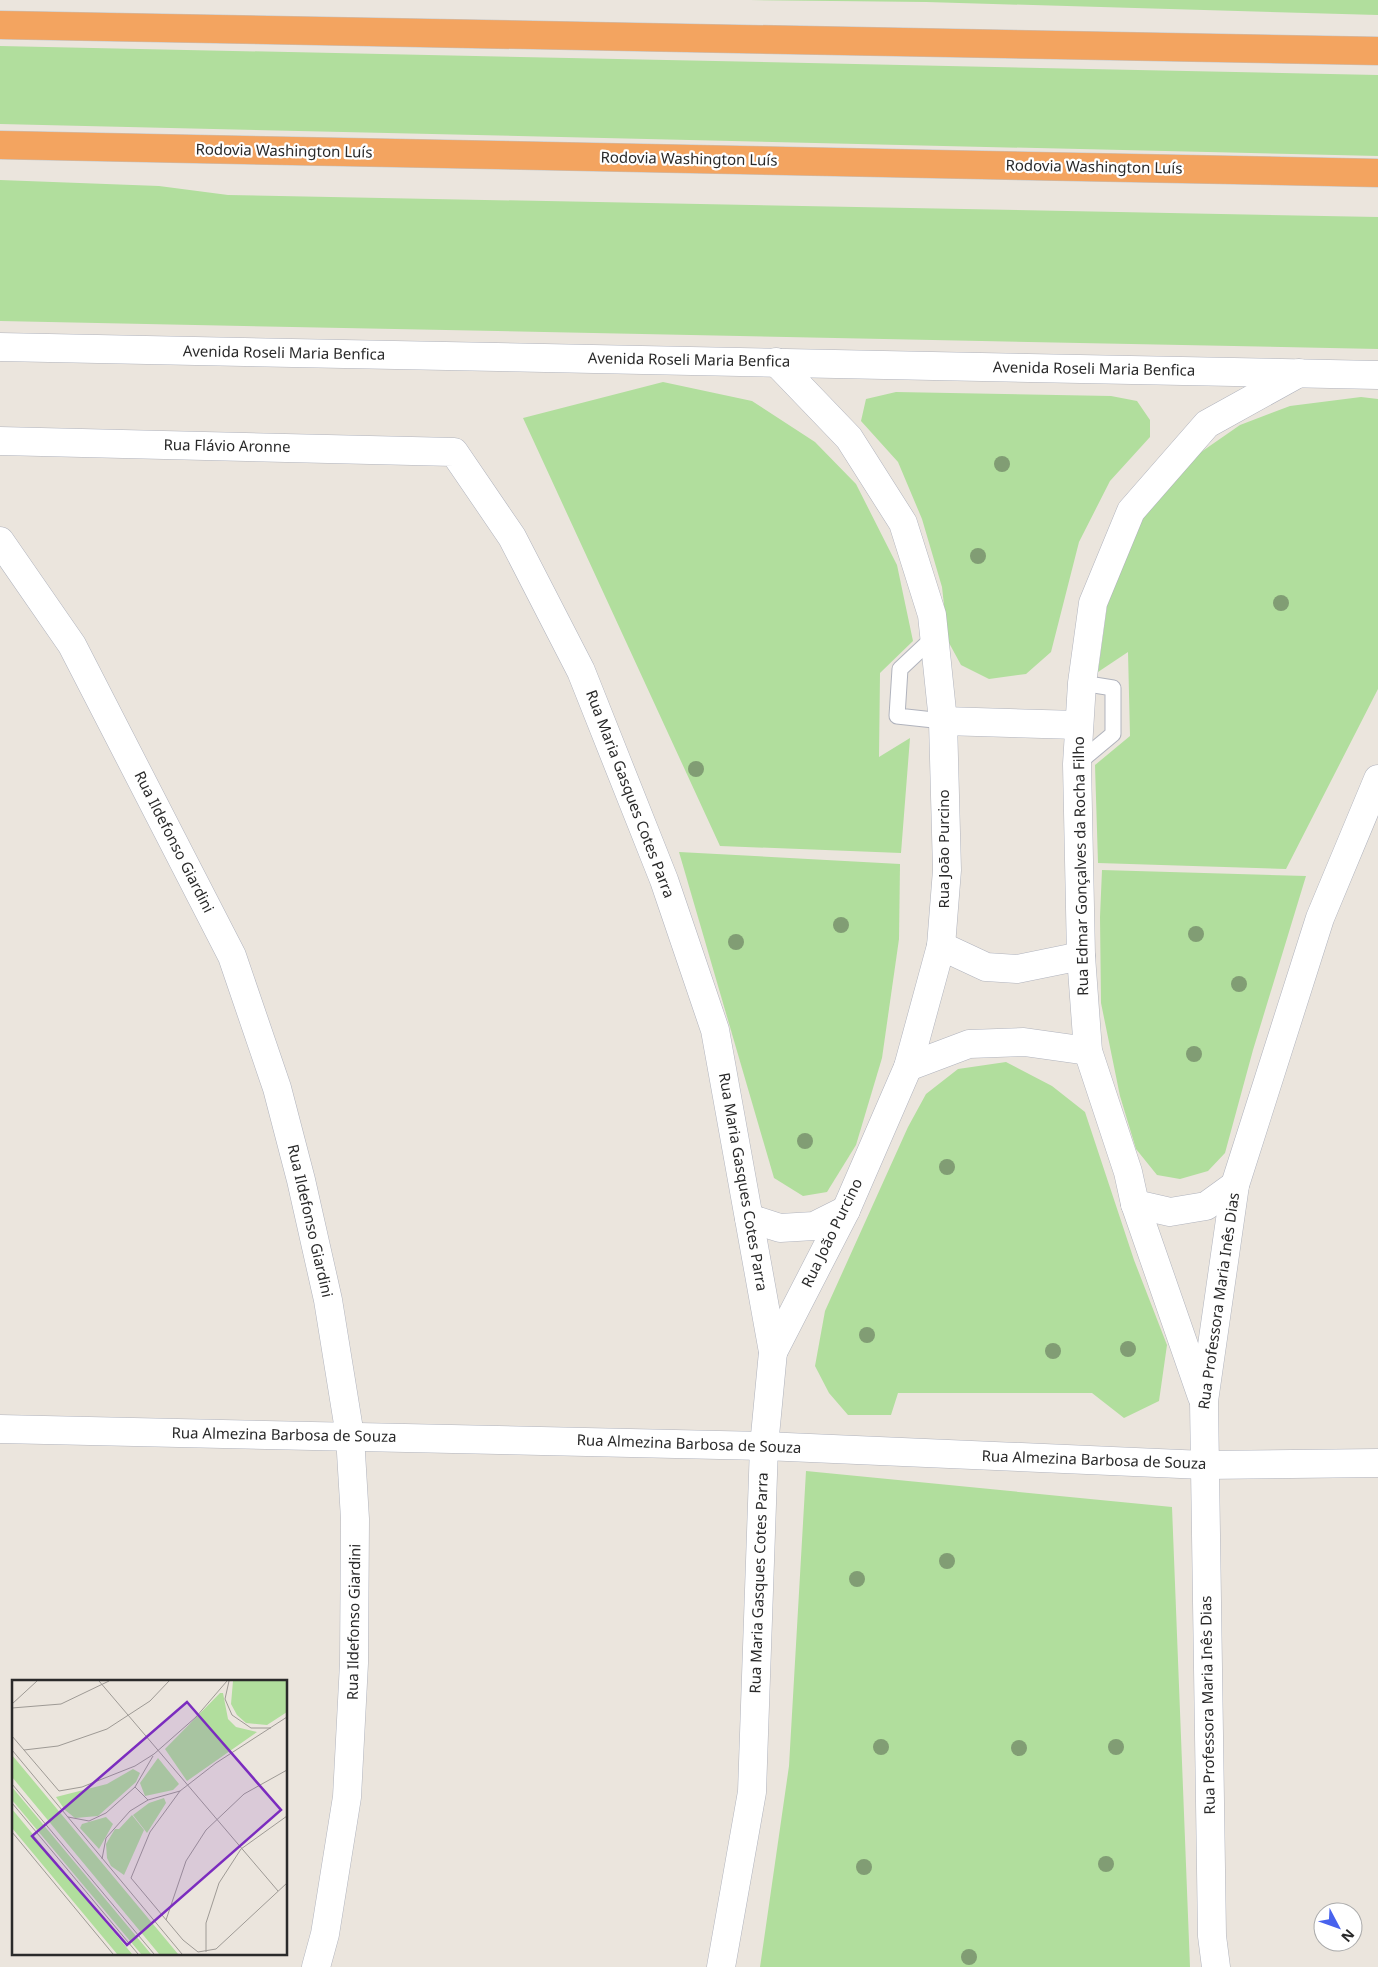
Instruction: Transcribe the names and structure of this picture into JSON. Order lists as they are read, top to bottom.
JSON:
{
  "streets": {
    "highway": ["Rodovia Washington Luís"],
    "street": [
      "Avenida Roseli Maria Benfica",
      "Rua Flávio Aronne",
      "Rua Maria Gasques Cotes Parra",
      "Rua Ildefonso Giardini",
      "Rua João Purcino",
      "Rua Edmar Gonçalves da Rocha Filho",
      "Rua Professora Maria Inês Dias",
      "Rua Almezina Barbosa de Souza"
    ]
  },
  "crossings": [
    ["Avenida Roseli Maria Benfica", "Rua João Purcino"],
    ["Avenida Roseli Maria Benfica", "Rua Edmar Gonçalves da Rocha Filho"],
    ["Rua Flávio Aronne", "Rua Maria Gasques Cotes Parra"],
    ["Rua Maria Gasques Cotes Parra", "Rua João Purcino"],
    ["Rua Maria Gasques Cotes Parra", "Rua Almezina Barbosa de Souza"],
    ["Rua Ildefonso Giardini", "Rua Almezina Barbosa de Souza"],
    ["Rua Edmar Gonçalves da Rocha Filho", "Rua Professora Maria Inês Dias"],
    ["Rua Professora Maria Inês Dias", "Rua Almezina Barbosa de Souza"]
  ],
  "north": "bottom right"
}
